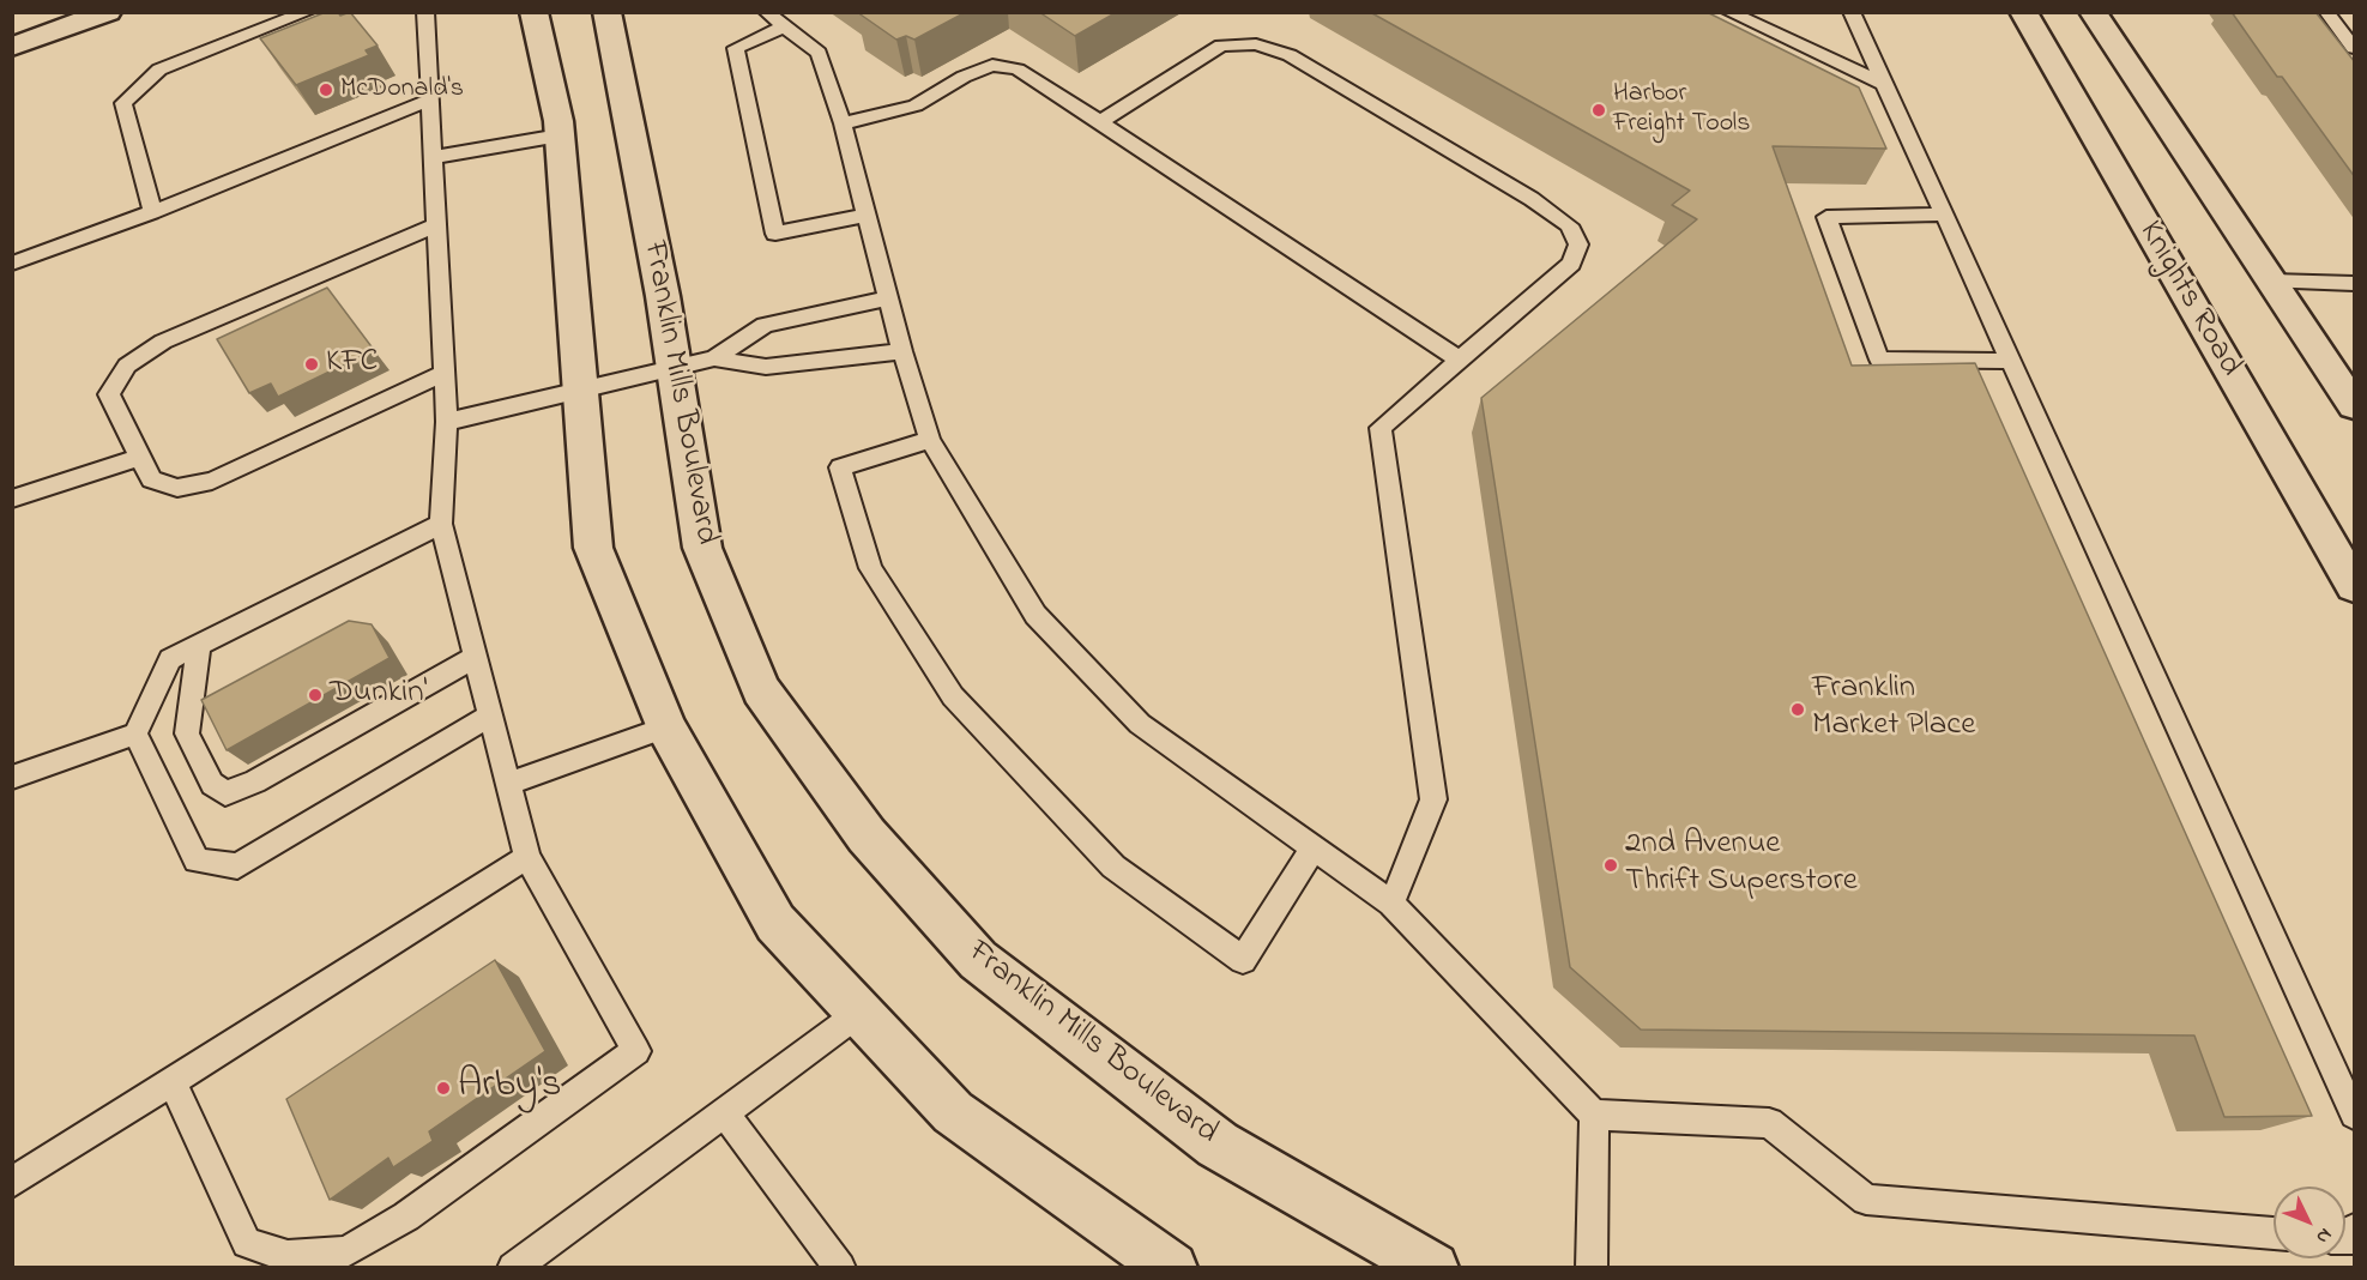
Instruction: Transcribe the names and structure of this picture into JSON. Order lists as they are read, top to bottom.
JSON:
{
  "streets": {
    "street": ["Knights Road", "Franklin Mills Boulevard"]
  },
  "places": [
    "McDonald's",
    "Harbor Freight Tools",
    "KFC",
    "Dunkin'",
    "Franklin Market Place",
    "2nd Avenue Thrift Superstore",
    "Arby's"
  ],
  "north": "bottom right"
}
